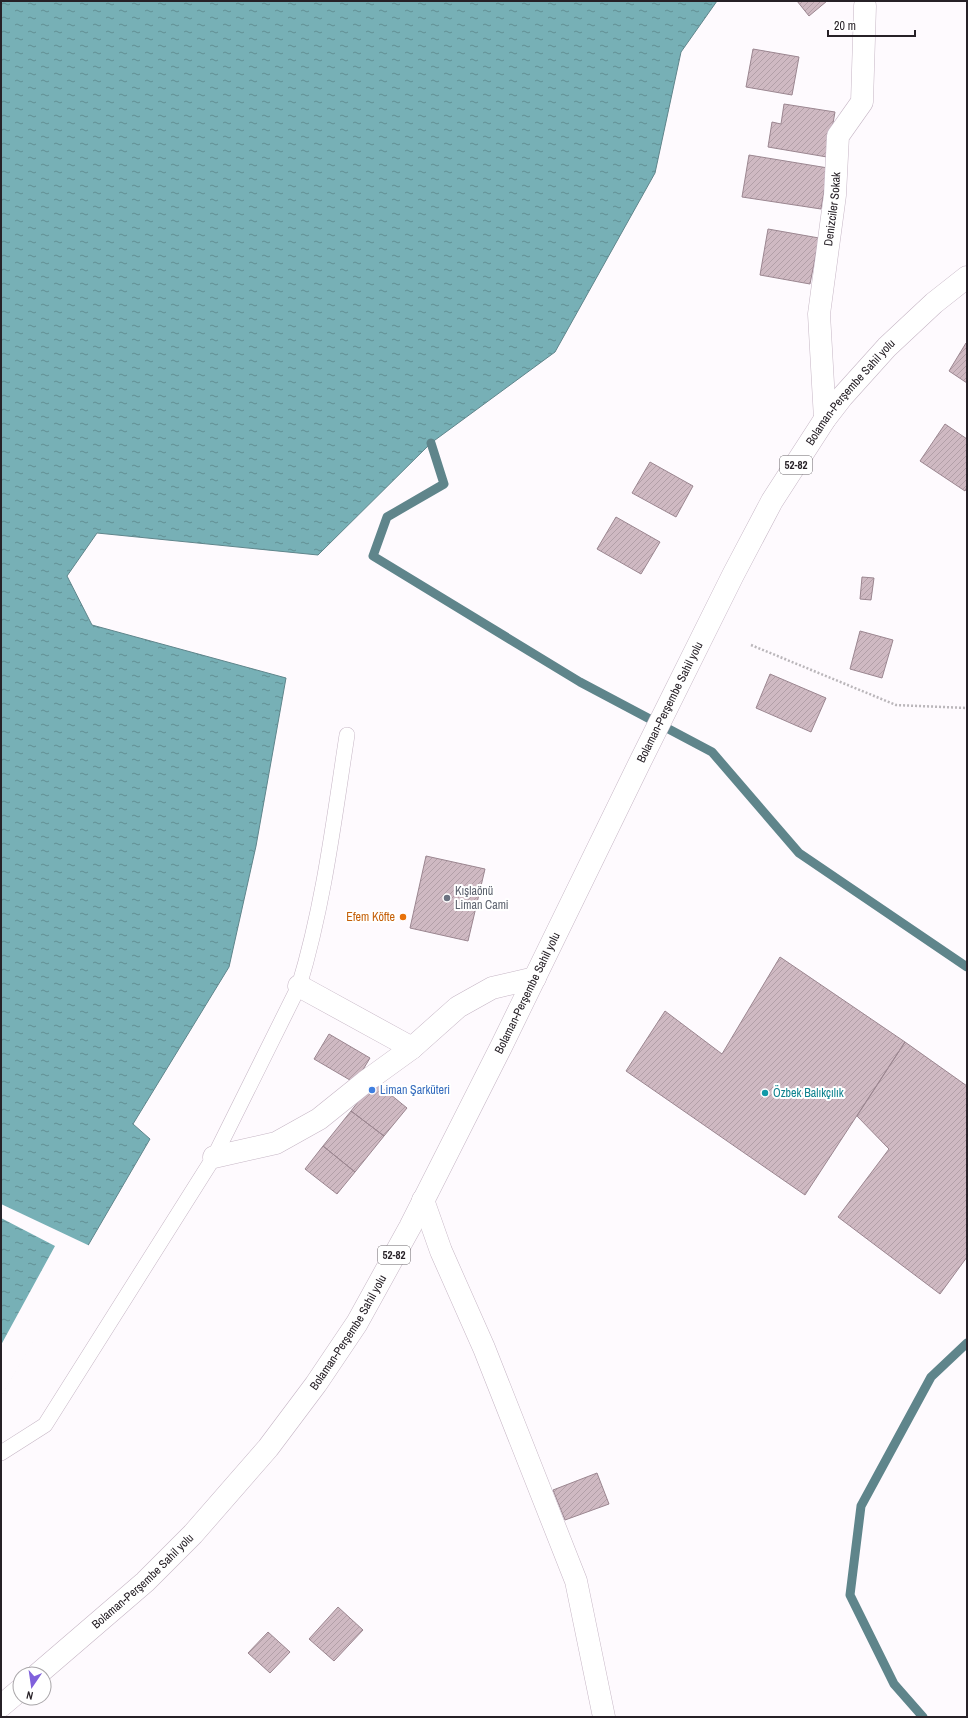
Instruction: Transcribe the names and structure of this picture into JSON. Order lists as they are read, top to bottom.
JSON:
{
  "streets": {
    "main road": ["Denizciler Sokak", "Bolaman-Perşembe Sahil yolu", "52-82"]
  },
  "crossings": [
    ["Denizciler Sokak", "Bolaman-Perşembe Sahil yolu"]
  ],
  "places": [
    "Kışlaönü Liman Cami",
    "Efem Köfte",
    "Liman Şarküteri",
    "Özbek Balıkçılık"
  ],
  "scale_bar": "20 m",
  "north": "bottom"
}
